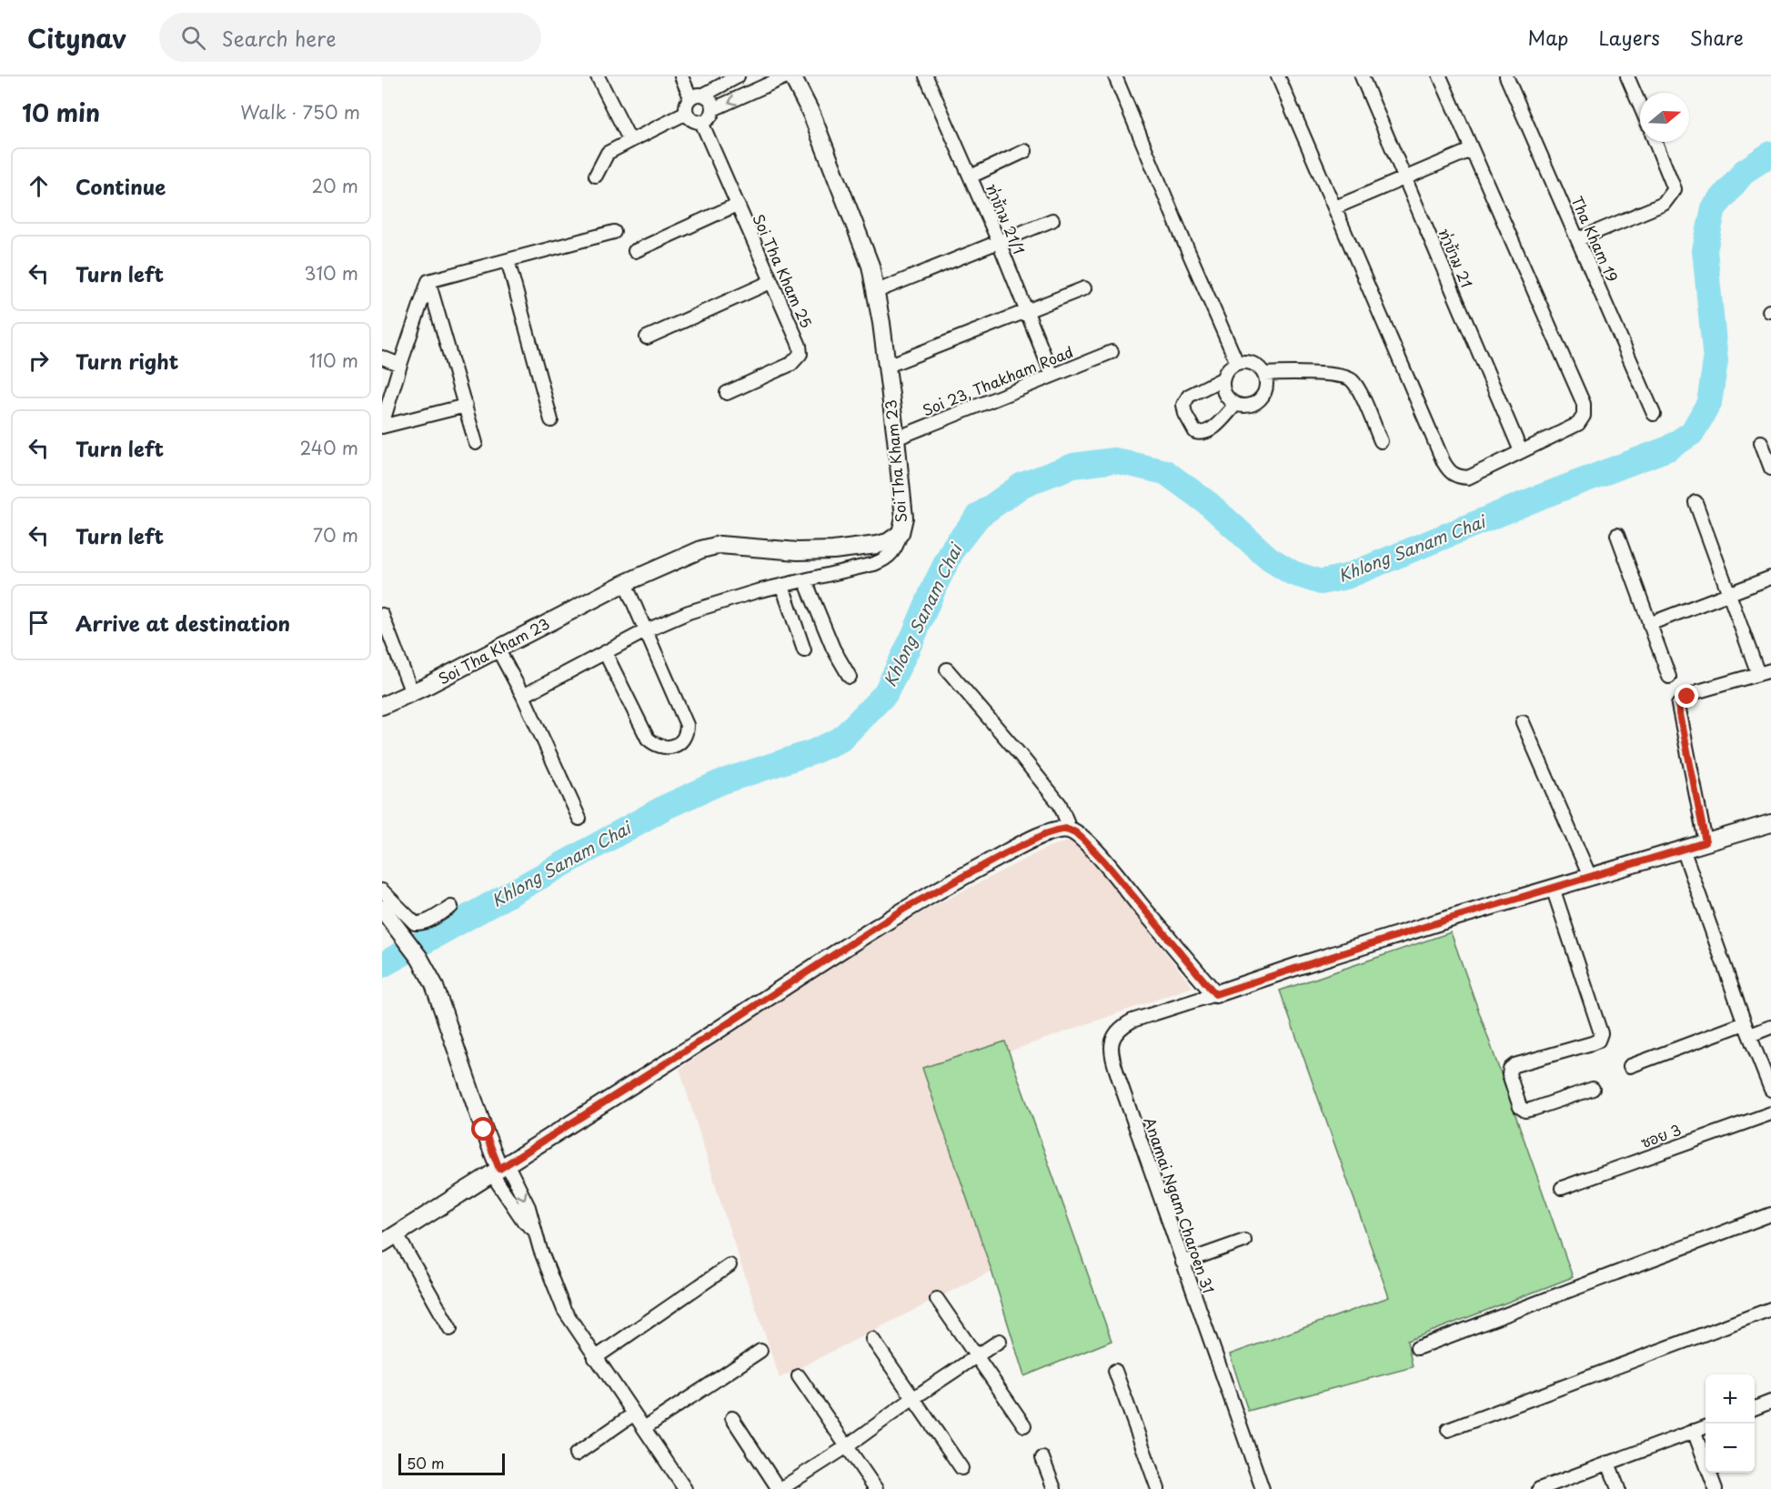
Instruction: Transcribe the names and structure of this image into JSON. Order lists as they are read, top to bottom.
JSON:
{
  "streets": {
    "street": [
      "ท่าข้าม 21/1",
      "Tha Kham 19",
      "ท่าข้าม 21",
      "Soi Tha Kham 25",
      "Soi 23, Thakham Road",
      "Soi Tha Kham 23",
      "ซอย 3",
      "Anamai Ngam Charoen 31"
    ]
  },
  "crossings": [
    ["ท่าข้าม 21/1", "Soi 23, Thakham Road"],
    ["Soi 23, Thakham Road", "Soi Tha Kham 23"]
  ],
  "water": ["Khlong Sanam Chai"],
  "scale_bar": "50 m",
  "north": "right",
  "page": {
    "header": "Citynav",
    "search": "Search here",
    "nav": ["Map", "Layers", "Share"],
    "heading": ["10 min", "Walk · 750 m"],
    "list": [
      ["Continue", "20 m"],
      ["Turn left", "310 m"],
      ["Turn right", "110 m"],
      ["Turn left", "240 m"],
      ["Turn left", "70 m"],
      "Arrive at destination"
    ],
    "map_buttons": ["+", "−"],
    "scale": "50 m"
  }
}
